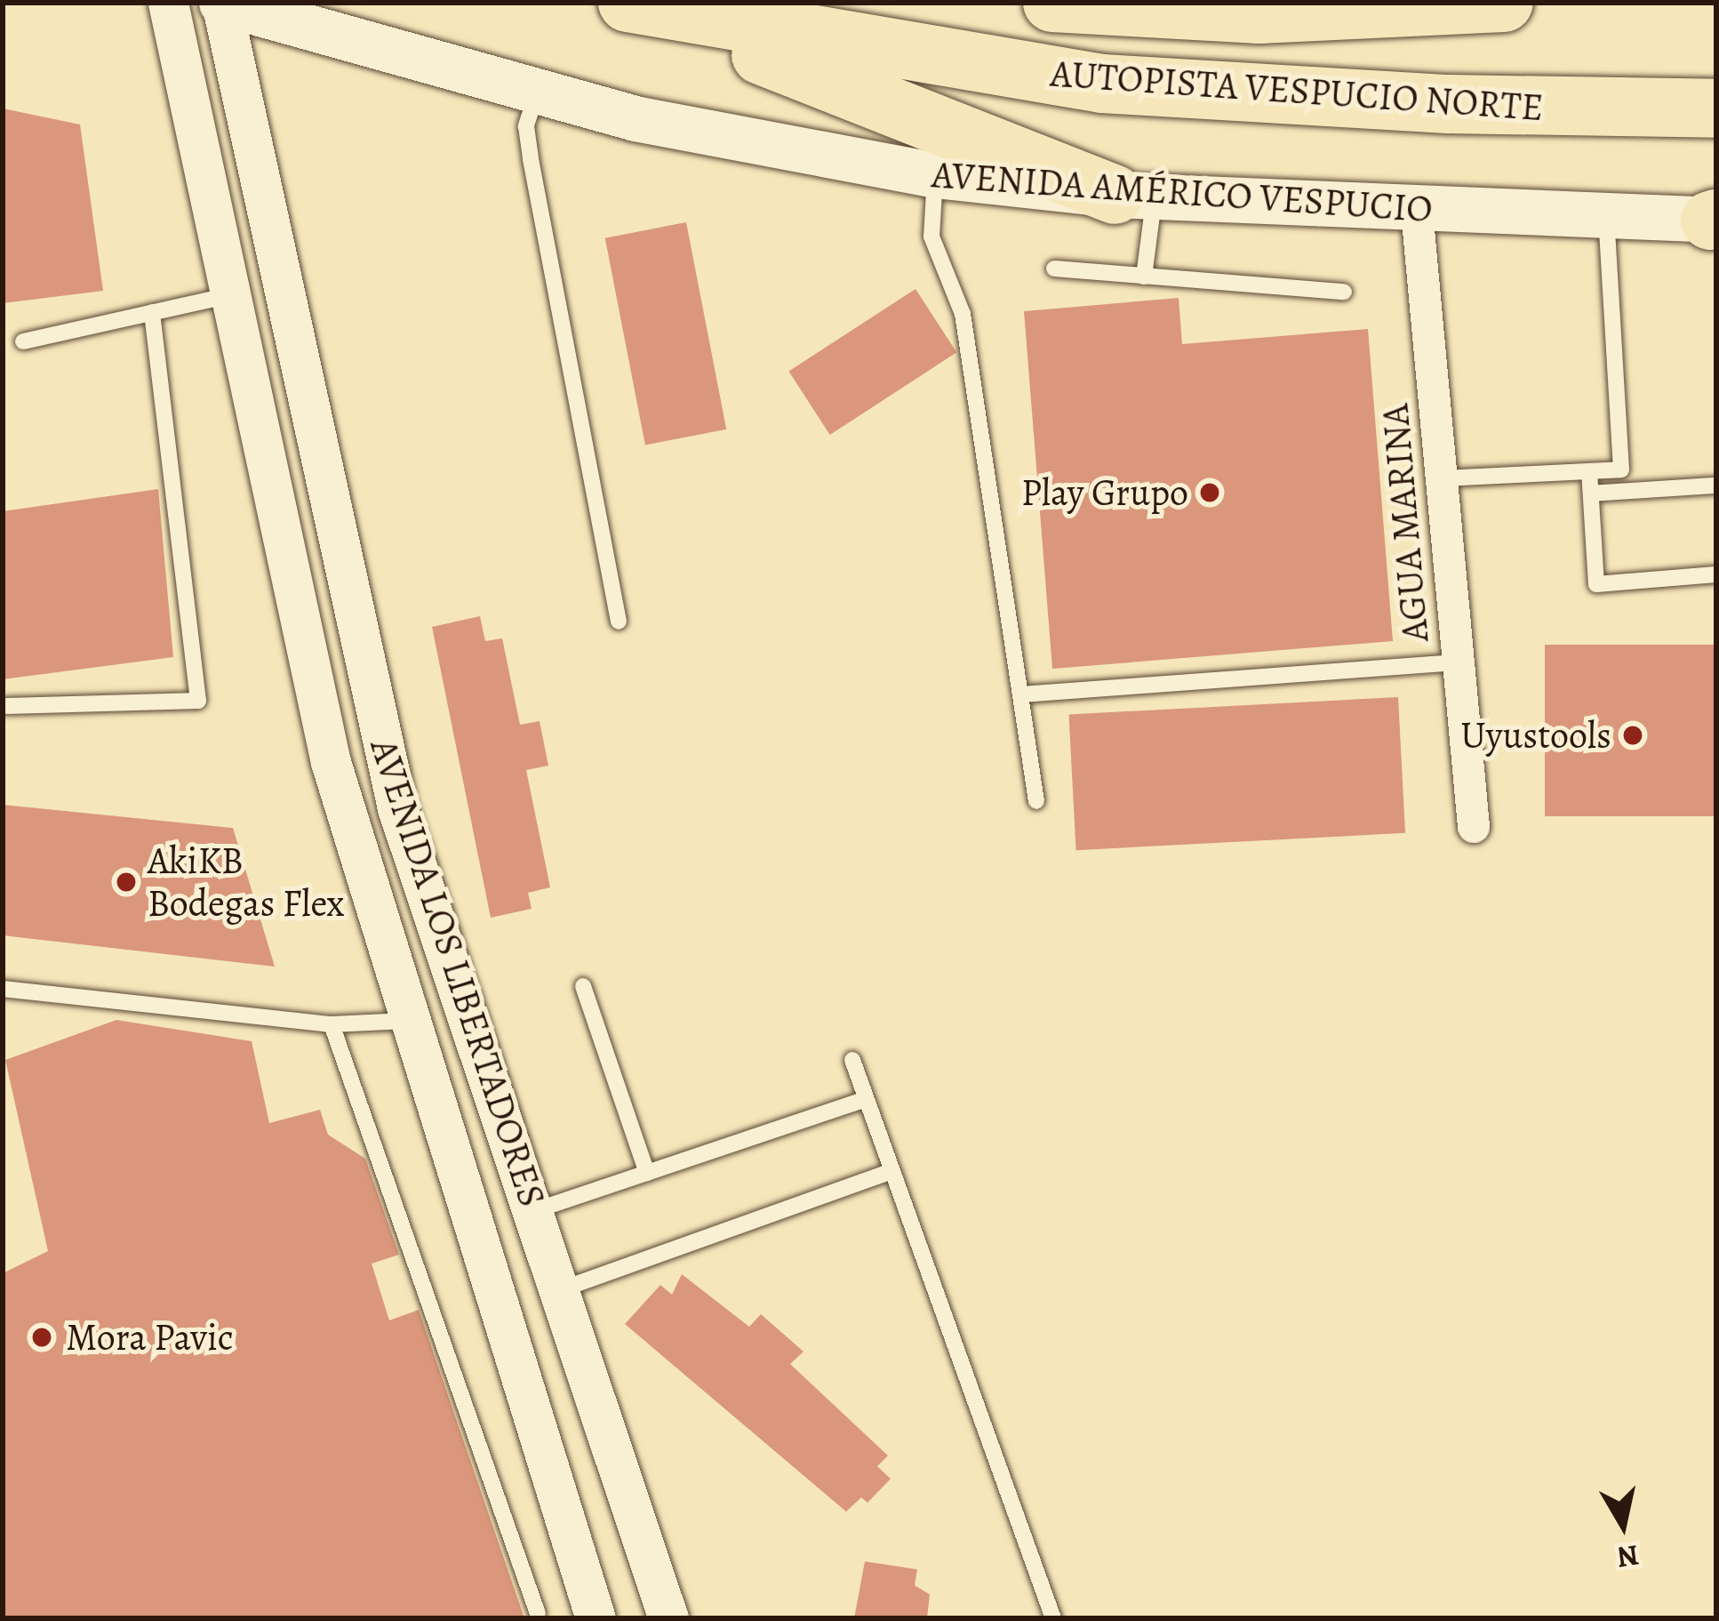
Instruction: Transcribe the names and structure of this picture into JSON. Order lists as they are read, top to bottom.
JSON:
{
  "streets": {
    "highway": ["AUTOPISTA VESPUCIO NORTE"],
    "main road": ["AVENIDA AMÉRICO VESPUCIO"],
    "street": ["AGUA MARINA", "AVENIDA LOS LIBERTADORES"]
  },
  "crossings": [
    ["AVENIDA AMÉRICO VESPUCIO", "AGUA MARINA"],
    ["AVENIDA AMÉRICO VESPUCIO", "AVENIDA LOS LIBERTADORES"]
  ],
  "places": [
    "Play Grupo",
    "Uyustools",
    "AkiKB Bodegas Flex",
    "Mora Pavic"
  ],
  "north": "bottom"
}
